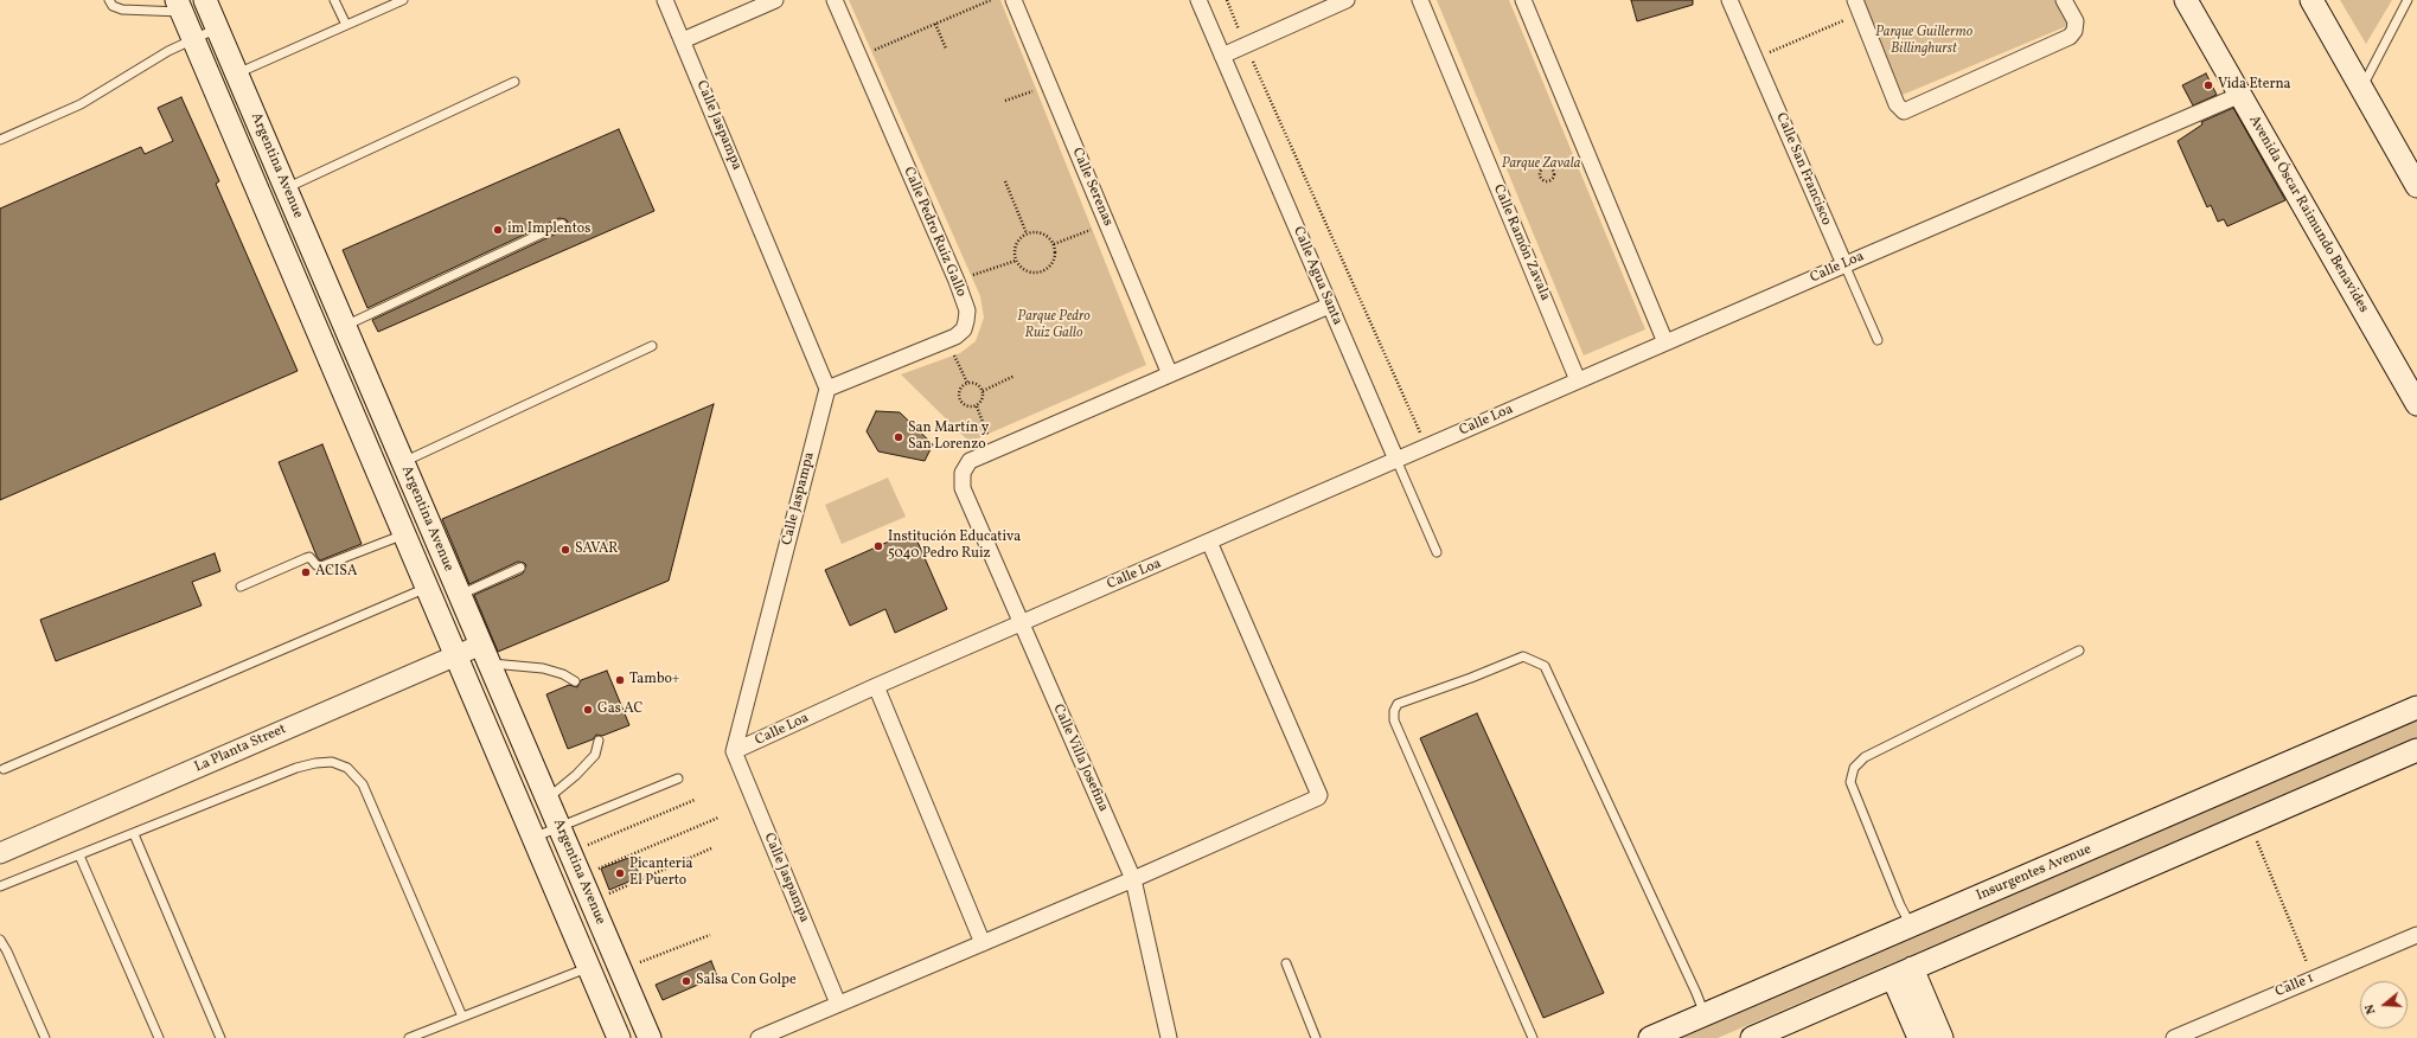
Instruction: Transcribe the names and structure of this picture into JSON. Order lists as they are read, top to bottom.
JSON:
{
  "streets": {
    "main road": ["Argentina Avenue", "Avenida Óscar Raimundo Benavides", "Insurgentes Avenue"],
    "street": [
      "Calle Jaspampa",
      "Calle San Francisco",
      "Calle Serenas",
      "Calle Pedro Ruiz Gallo",
      "Calle Ramón Zavala",
      "Calle Loa",
      "Calle Agua Santa",
      "La Planta Street",
      "Calle Villa Josefina",
      "Calle 1"
    ]
  },
  "crossings": [
    ["Calle Jaspampa", "Calle Pedro Ruiz Gallo"],
    ["Calle Jaspampa", "Calle Loa"],
    ["Argentina Avenue", "La Planta Street"],
    ["Calle San Francisco", "Calle Loa"],
    ["Avenida Óscar Raimundo Benavides", "Calle Loa"],
    ["Calle Ramón Zavala", "Calle Loa"],
    ["Calle Loa", "Calle Agua Santa"],
    ["Calle Loa", "Calle Villa Josefina"]
  ],
  "parks": ["Parque Guillermo Billinghurst", "Parque Zavala", "Parque Pedro Ruiz Gallo"],
  "places": [
    "Vida Eterna",
    "im Implentos",
    "San Martín y San Lorenzo",
    "Institución Educativa 5040 Pedro Ruiz",
    "SAVAR",
    "ACISA",
    "Tambo+",
    "Gas AC",
    "Picanteria El Puerto",
    "Salsa Con Golpe"
  ],
  "north": "left"
}
